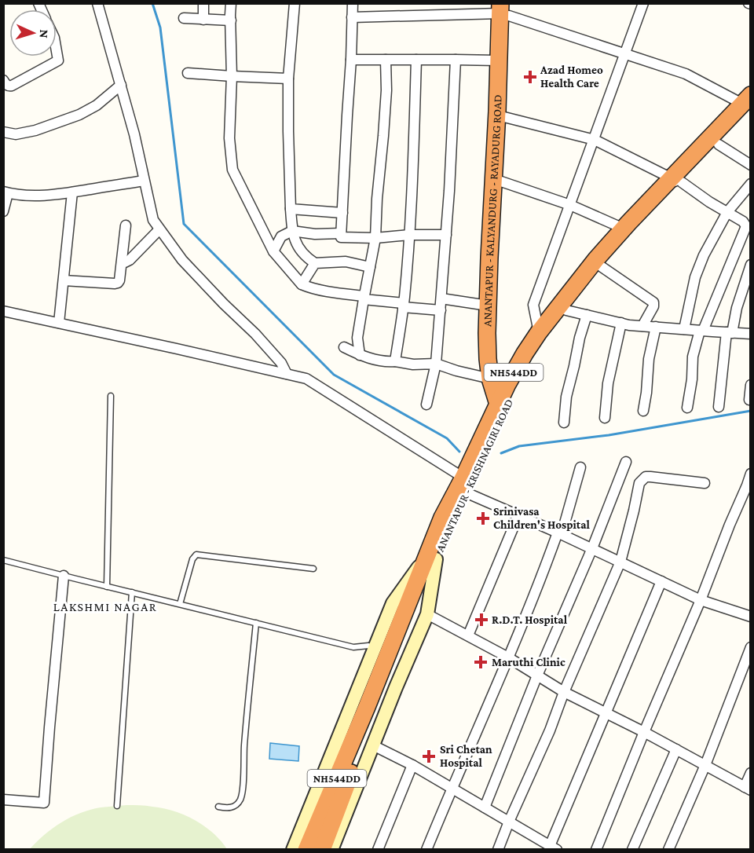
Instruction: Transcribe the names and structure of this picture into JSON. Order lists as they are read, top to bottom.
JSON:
{
  "streets": {
    "highway": ["ANANTAPUR - KALYANDURG - RAYADURG ROAD", "NH544DD", "ANANTAPUR - KRISHNAGIRI ROAD"]
  },
  "crossings": [
    ["ANANTAPUR - KALYANDURG - RAYADURG ROAD", "ANANTAPUR - KRISHNAGIRI ROAD"],
    ["NH544DD", "ANANTAPUR - KRISHNAGIRI ROAD"]
  ],
  "districts": ["LAKSHMI NAGAR"],
  "places": {
    "health": [
      "Azad Homeo Health Care",
      "Srinivasa Children's Hospital",
      "R.D.T. Hospital",
      "Maruthi Clinic",
      "Sri Chetan Hospital"
    ]
  },
  "north": "right"
}
